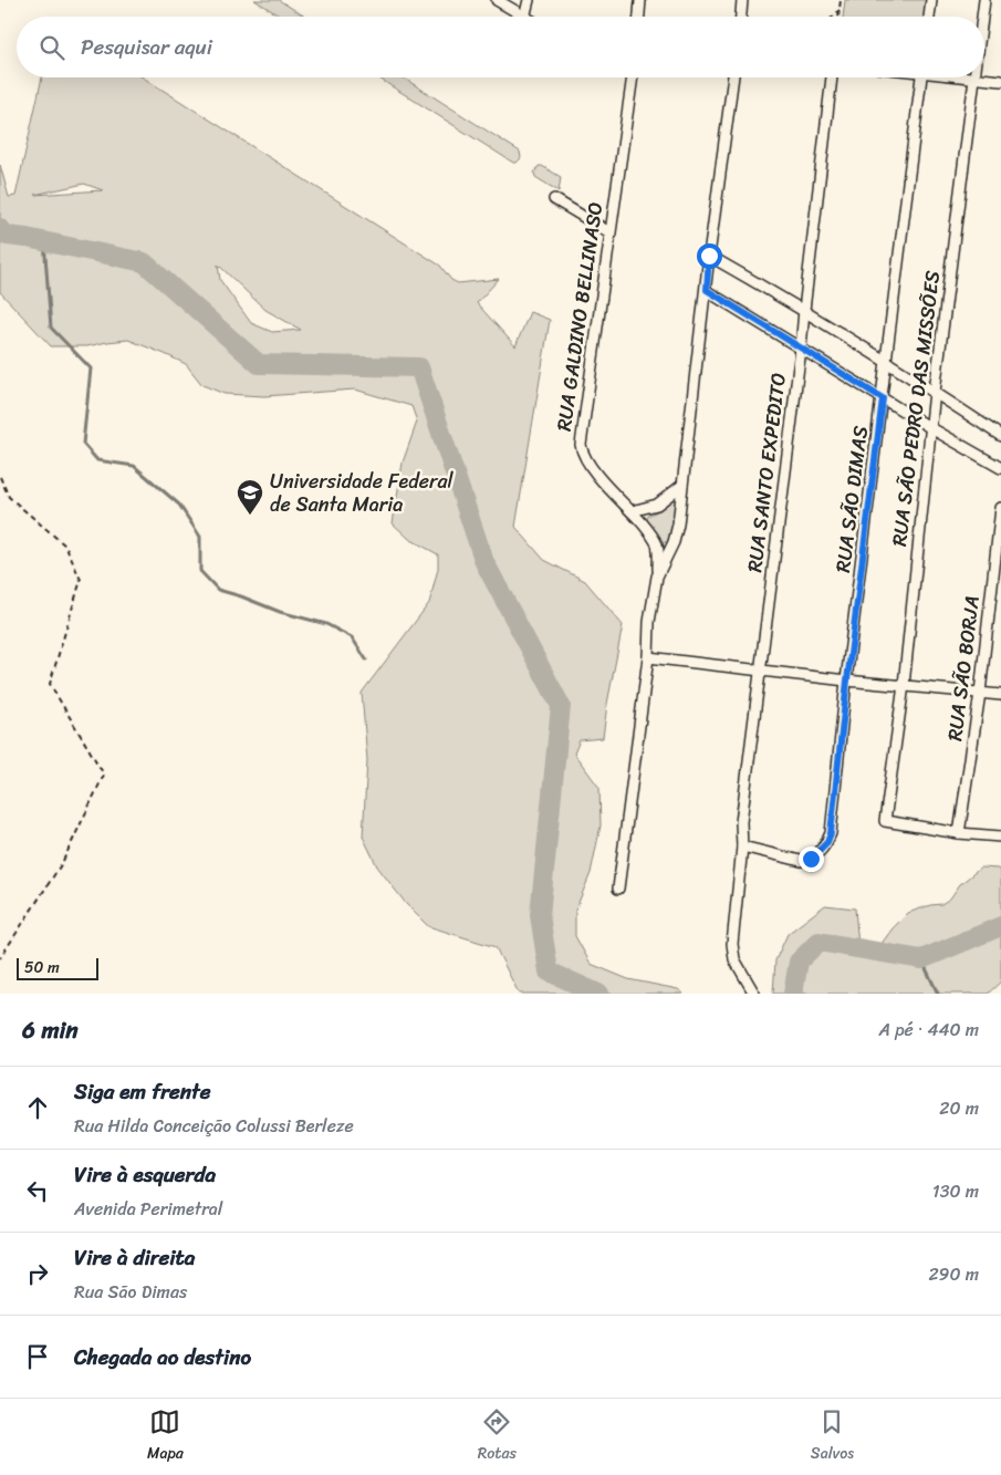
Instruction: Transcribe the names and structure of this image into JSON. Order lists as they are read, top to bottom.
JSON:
{
  "streets": {
    "street": [
      "RUA GALDINO BELLINASO",
      "RUA SÃO PEDRO DAS MISSÕES",
      "RUA SANTO EXPEDITO",
      "RUA SÃO DIMAS",
      "RUA SÃO BORJA"
    ]
  },
  "crossings": [
    ["RUA SÃO PEDRO DAS MISSÕES", "RUA SÃO BORJA"],
    ["RUA SANTO EXPEDITO", "RUA SÃO DIMAS"]
  ],
  "places": {
    "school or university": ["Universidade Federal de Santa Maria"]
  },
  "scale_bar": "50 m",
  "page": {
    "search": "Pesquisar aqui",
    "scale": "50 m",
    "heading": ["6 min", "A pé · 440 m"],
    "list": [
      ["Siga em frente", "Rua Hilda Conceição Colussi Berleze", "20 m"],
      ["Vire à esquerda", "Avenida Perimetral", "130 m"],
      ["Vire à direita", "Rua São Dimas", "290 m"],
      "Chegada ao destino"
    ],
    "nav": ["Mapa", "Rotas", "Salvos"]
  }
}
